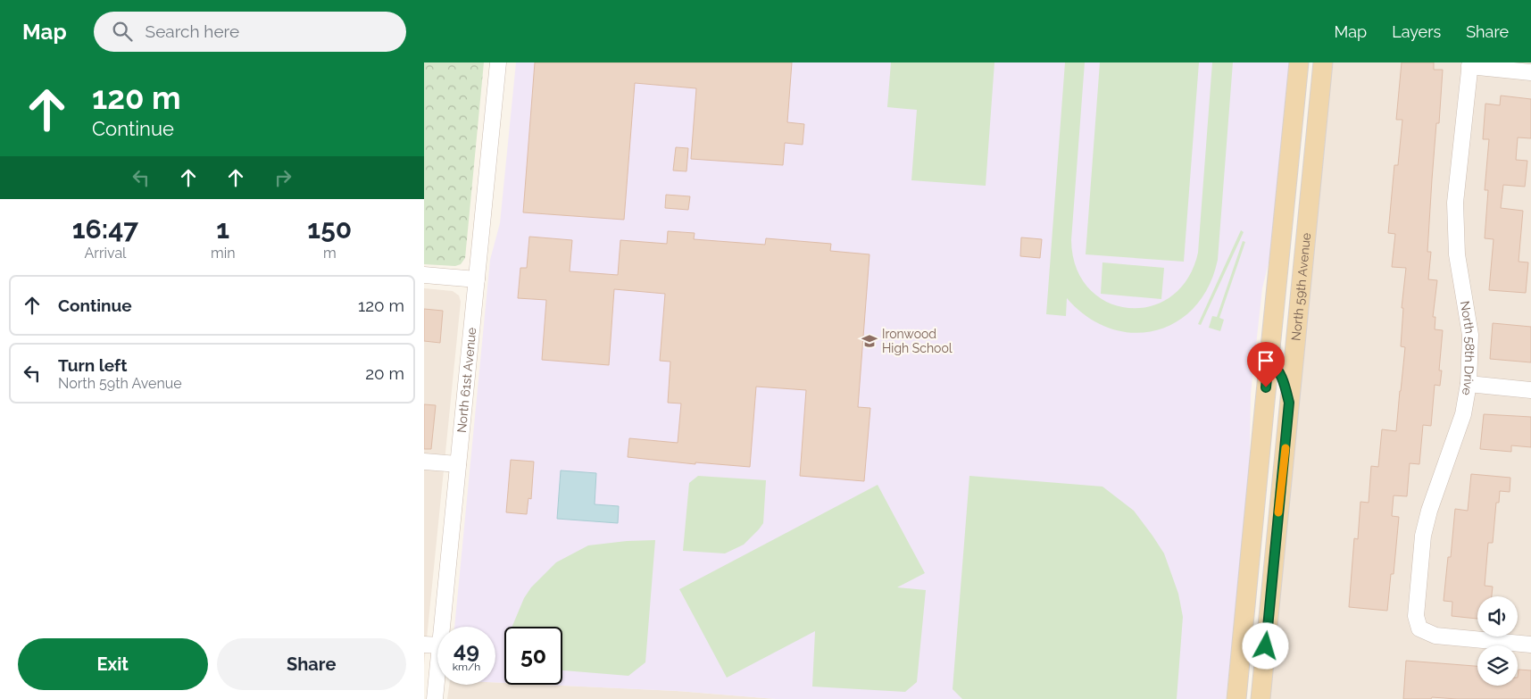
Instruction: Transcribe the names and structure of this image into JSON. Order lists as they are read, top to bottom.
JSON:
{
  "streets": {
    "main road": ["North 59th Avenue"],
    "street": ["North 58th Drive", "North 61st Avenue"]
  },
  "places": {
    "school or university": ["Ironwood High School"]
  },
  "page": {
    "header": "Map",
    "search": "Search here",
    "nav": ["Map", "Layers", "Share"],
    "turn": ["120 m", "Continue"],
    "eta": [
      "16:47",
      "Arrival",
      "1",
      "min",
      "150",
      "m"
    ],
    "list": [
      {
        "name": "Continue",
        "value": "120 m"
      },
      {
        "name": "Turn left",
        "note": "North 59th Avenue",
        "value": "20 m"
      }
    ],
    "speed": "49 km/h",
    "limit": "50",
    "buttons": ["Exit", "Share"]
  }
}
